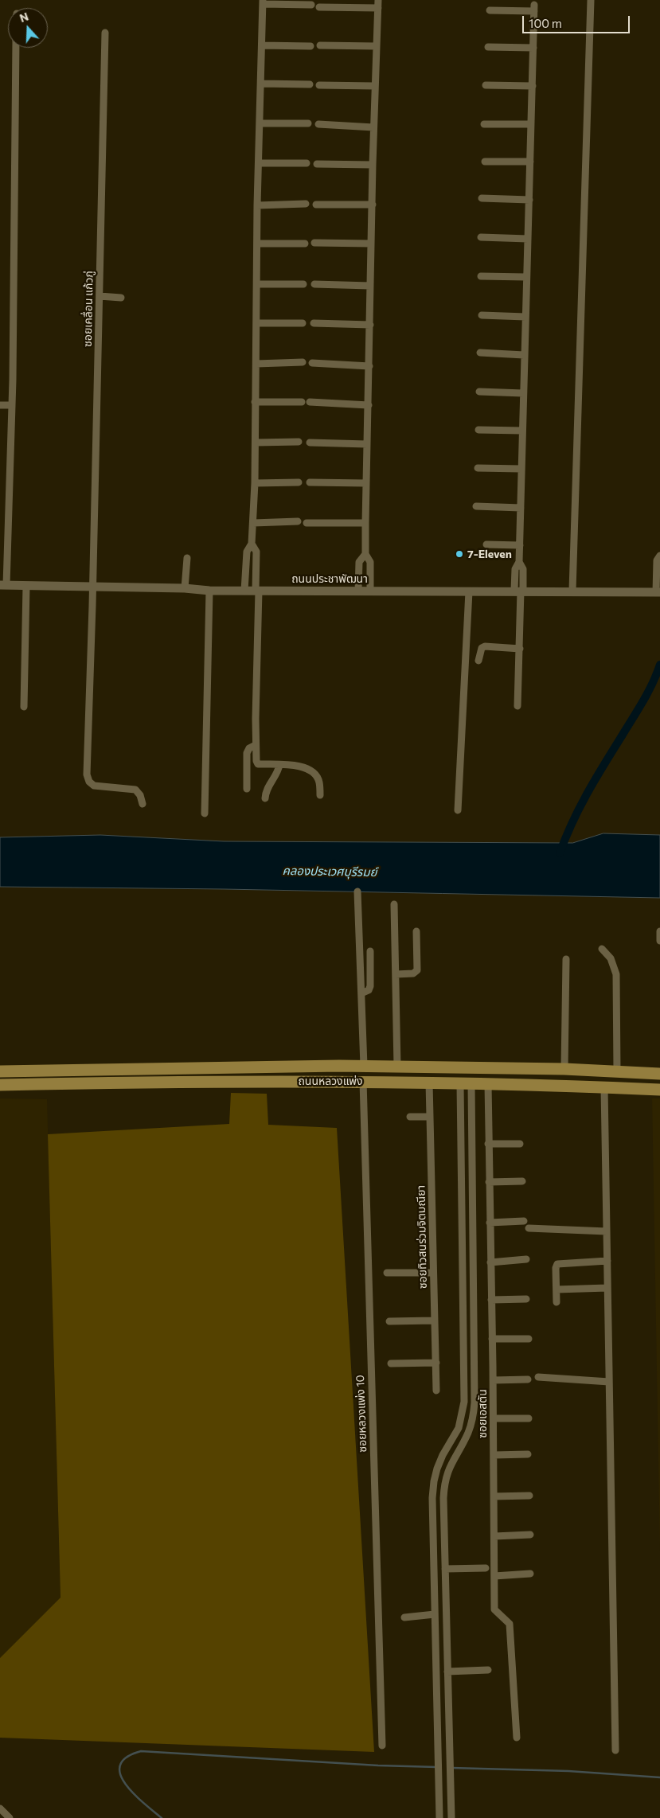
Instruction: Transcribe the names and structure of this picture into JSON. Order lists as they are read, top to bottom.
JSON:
{
  "streets": {
    "main road": ["ถนนหลวงแพ่ง"],
    "street": [
      "ซอยเคลื่อน แก้วภู่",
      "ถนนประชาพัฒนา",
      "ซอยทิวสนร่วมจิตมณียา",
      "ซอยหลวงแพ่ง 10",
      "ซอยเอสตัน"
    ]
  },
  "crossings": [
    ["ซอยเคลื่อน แก้วภู่", "ถนนประชาพัฒนา"],
    ["ถนนหลวงแพ่ง", "ซอยทิวสนร่วมจิตมณียา"],
    ["ถนนหลวงแพ่ง", "ซอยหลวงแพ่ง 10"],
    ["ถนนหลวงแพ่ง", "ซอยเอสตัน"]
  ],
  "water": ["คลองประเวศบุรีรมย์"],
  "places": ["7-Eleven"],
  "scale_bar": "100 m",
  "north": "top"
}
